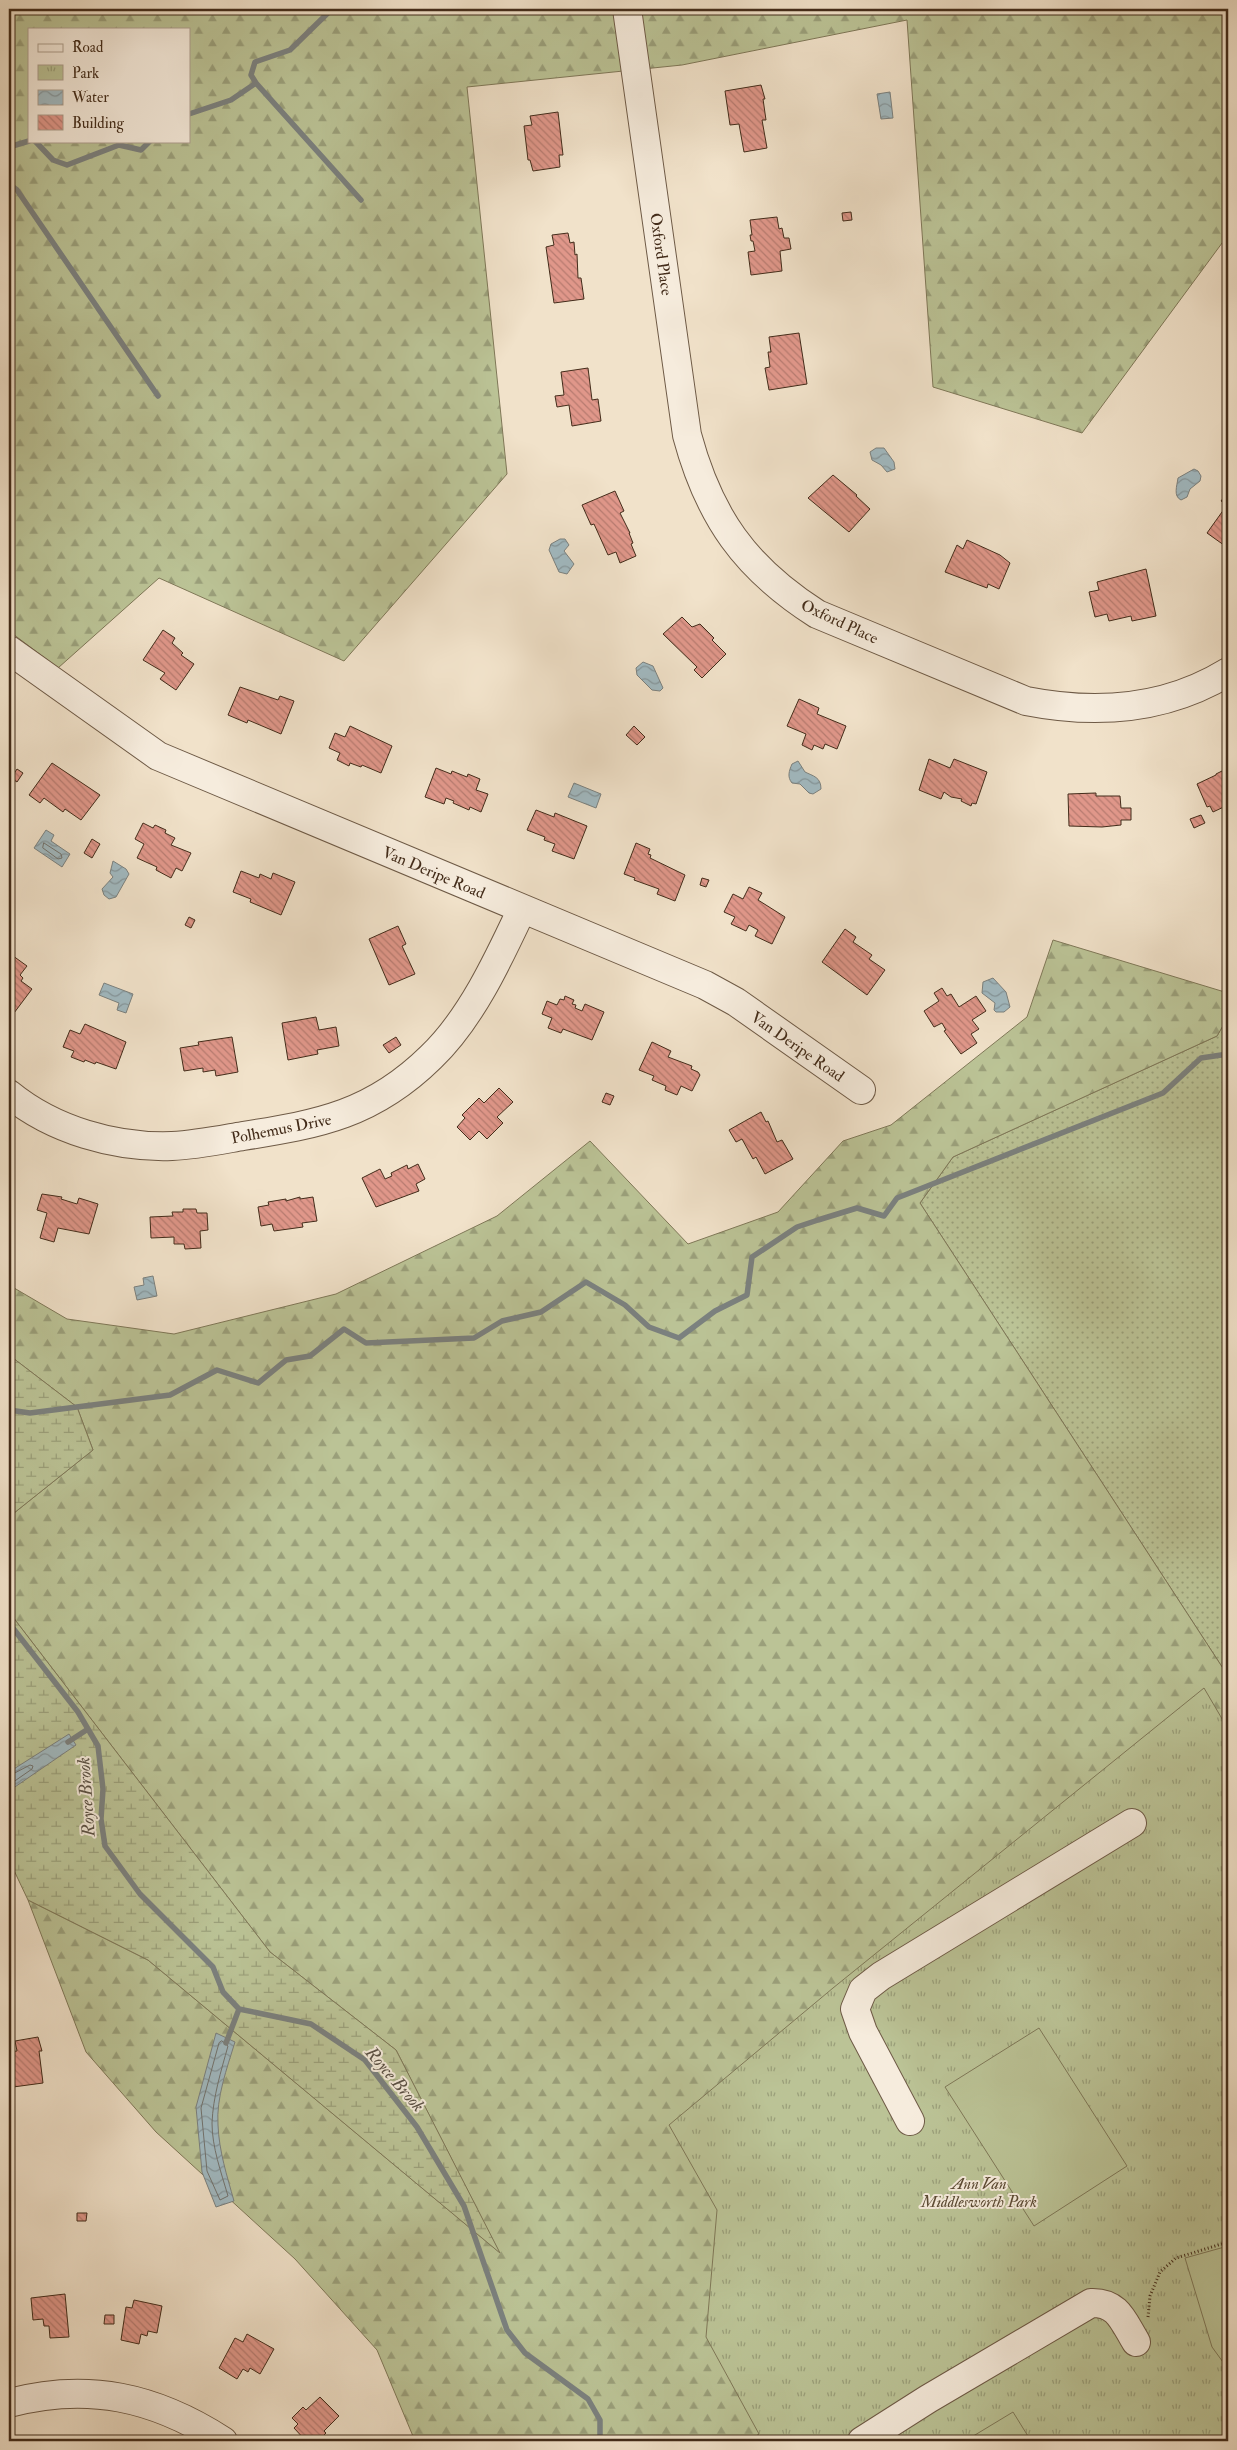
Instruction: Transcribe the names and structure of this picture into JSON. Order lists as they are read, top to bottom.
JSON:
{
  "streets": {
    "street": ["Oxford Place", "Van Deripe Road", "Polhemus Drive"]
  },
  "crossings": [
    ["Van Deripe Road", "Polhemus Drive"]
  ],
  "water": ["Royce Brook"],
  "parks": ["Ann Van Middlesworth Park"],
  "legend": [
    "Road",
    "Park",
    "Water",
    "Building"
  ]
}
